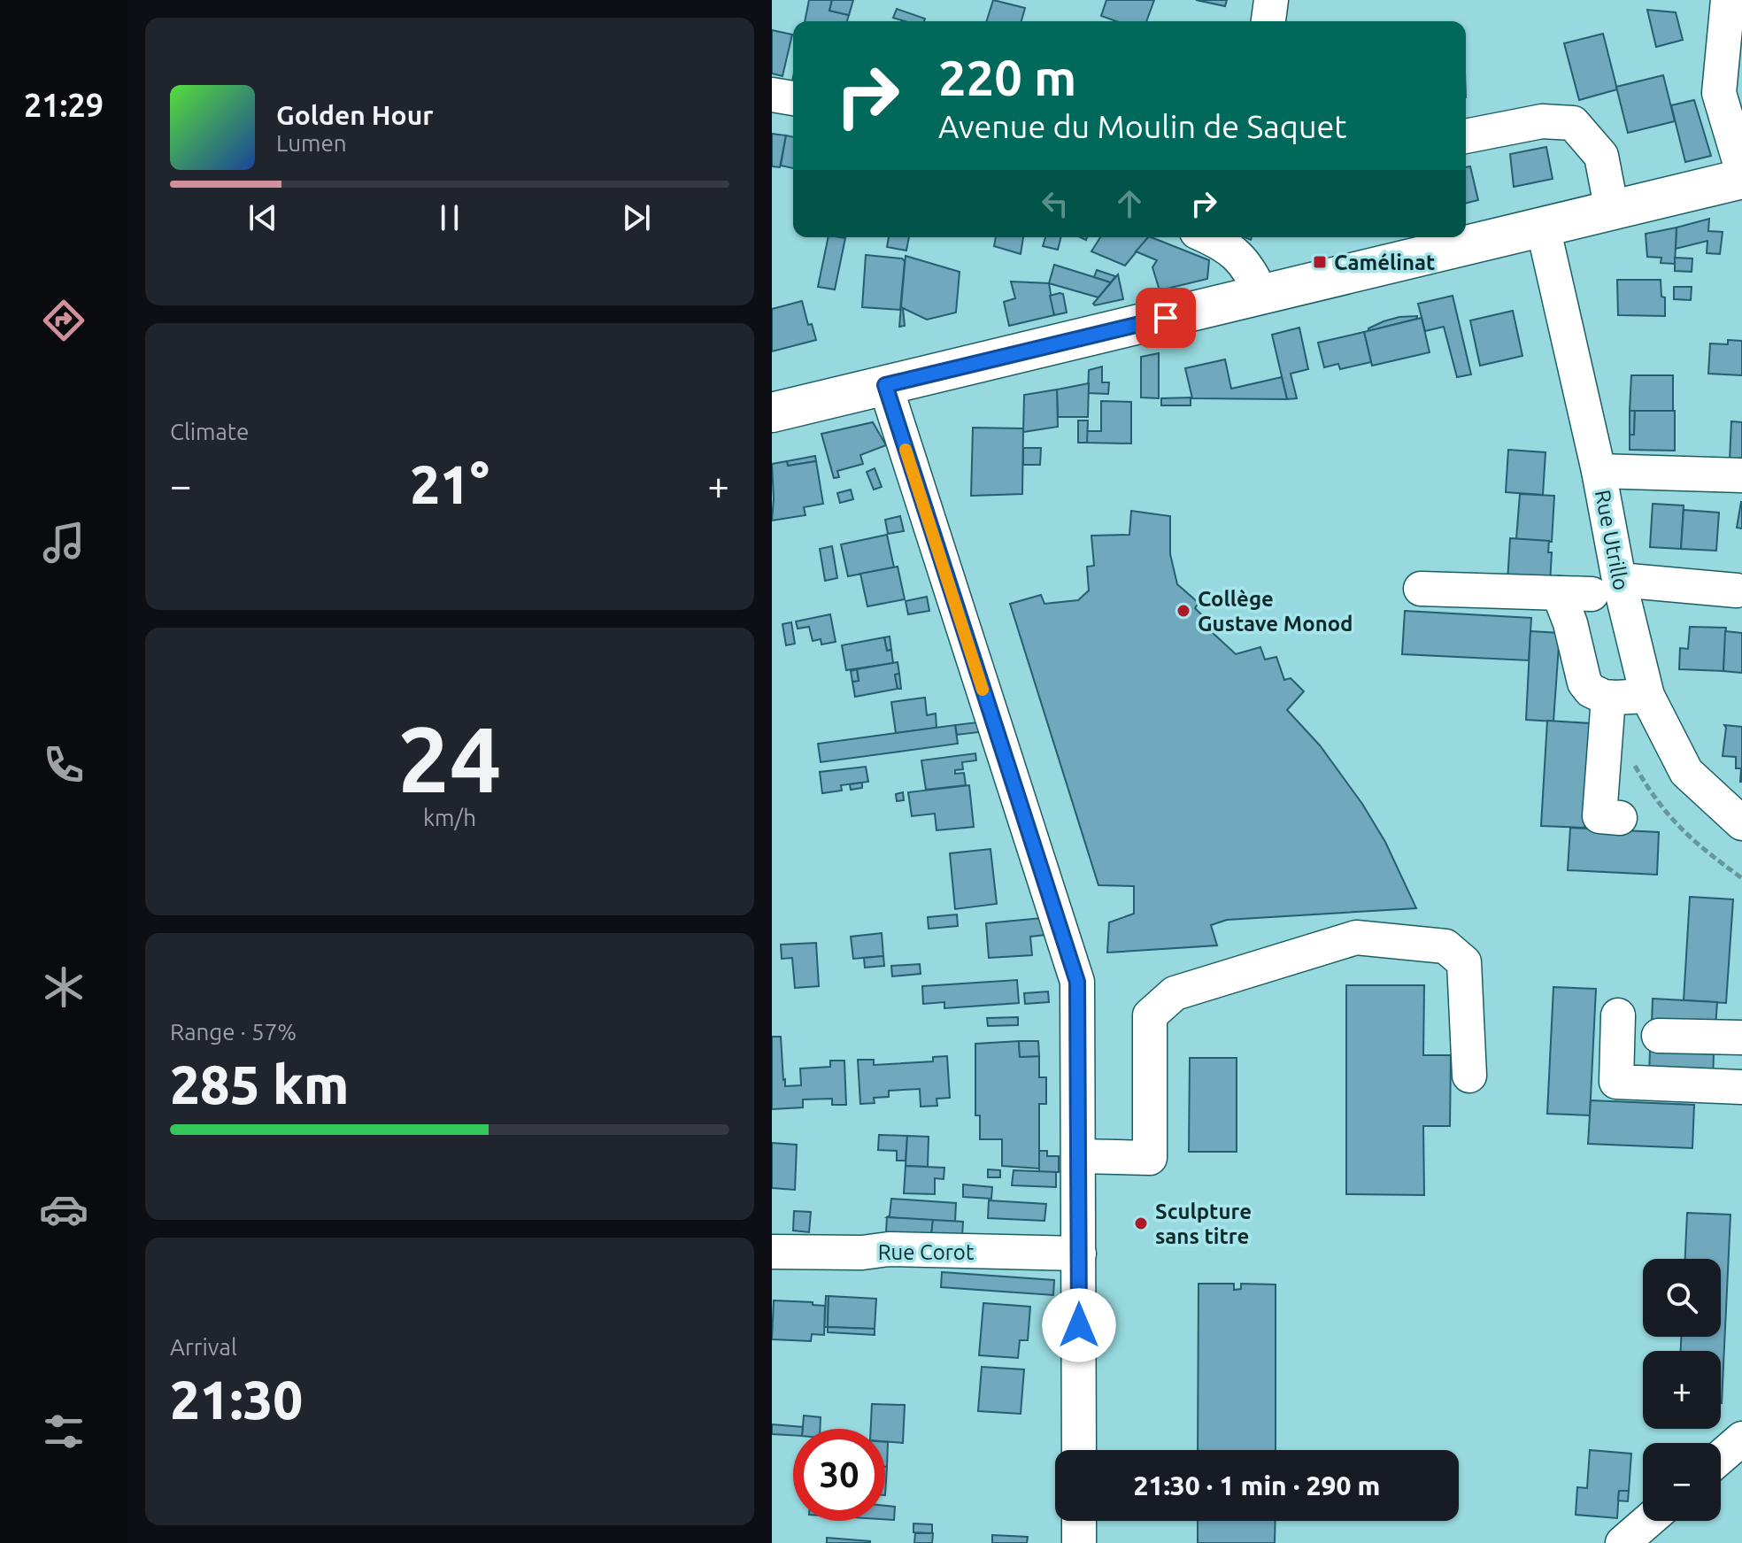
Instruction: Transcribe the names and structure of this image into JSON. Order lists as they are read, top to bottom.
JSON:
{
  "streets": {
    "street": ["Rue Utrillo", "Rue Corot"]
  },
  "places": {
    "transit": ["Camélinat"],
    "other": ["Collège Gustave Monod", "Sculpture sans titre"]
  },
  "page": {
    "tabs": "21:29",
    "turn": ["220 m", "Avenue du Moulin de Saquet"],
    "song": ["Golden Hour", "Lumen"],
    "tile": [
      "Climate",
      ["24", "km/h"],
      ["Range · 57%", "285 km"],
      ["Arrival", "21:30"]
    ],
    "heat": ["−", "21°", "+"],
    "map_buttons": ["+", "−"],
    "limit": "30",
    "trip": "21:30 · 1 min · 290 m"
  }
}
